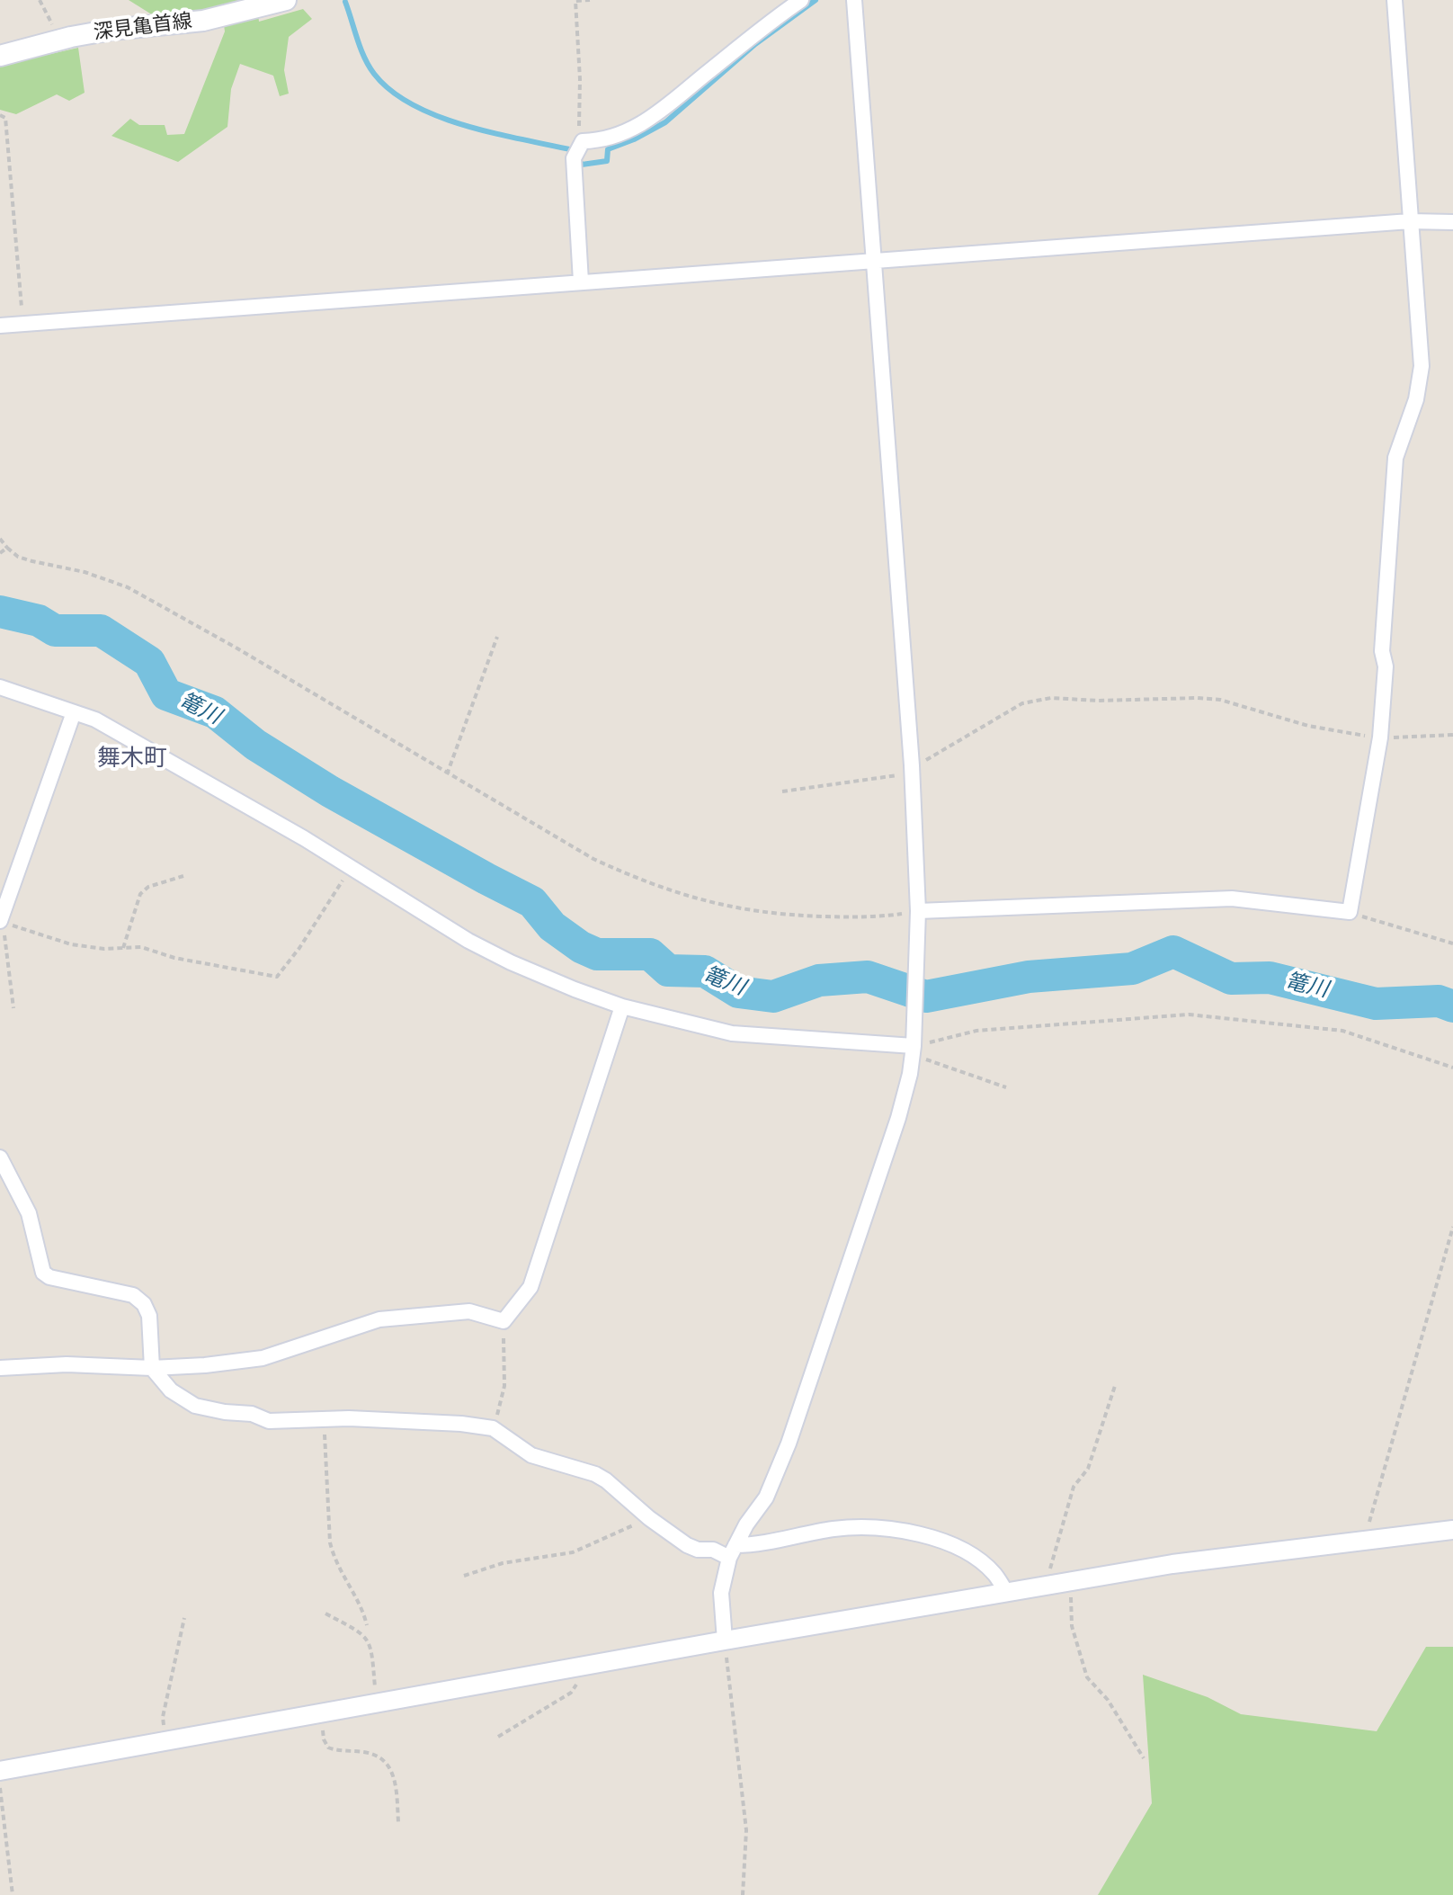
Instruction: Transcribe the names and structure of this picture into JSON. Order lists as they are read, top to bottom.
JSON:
{
  "streets": {
    "main road": ["深見亀首線"]
  },
  "districts": ["舞木町"],
  "water": ["篭川"]
}
